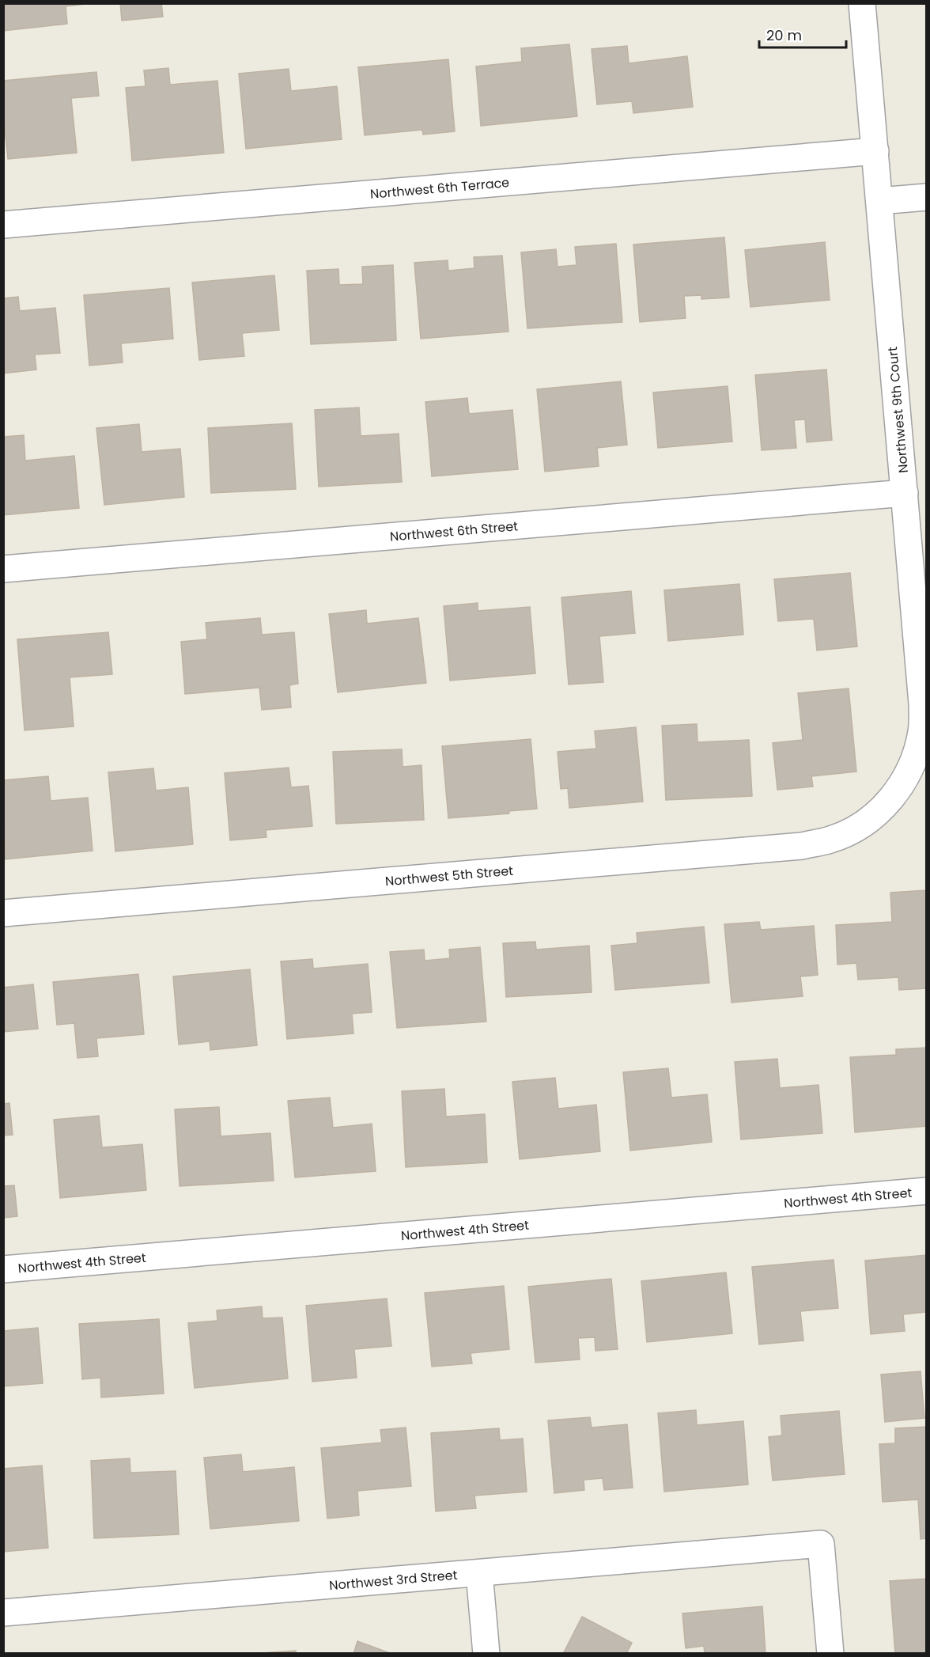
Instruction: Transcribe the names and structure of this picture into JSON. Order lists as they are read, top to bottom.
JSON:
{
  "streets": {
    "street": [
      "Northwest 6th Terrace",
      "Northwest 9th Court",
      "Northwest 6th Street",
      "Northwest 5th Street",
      "Northwest 4th Street",
      "Northwest 3rd Street"
    ]
  },
  "crossings": [
    ["Northwest 6th Terrace", "Northwest 9th Court"],
    ["Northwest 9th Court", "Northwest 6th Street"],
    ["Northwest 9th Court", "Northwest 5th Street"]
  ],
  "scale_bar": "20 m"
}
